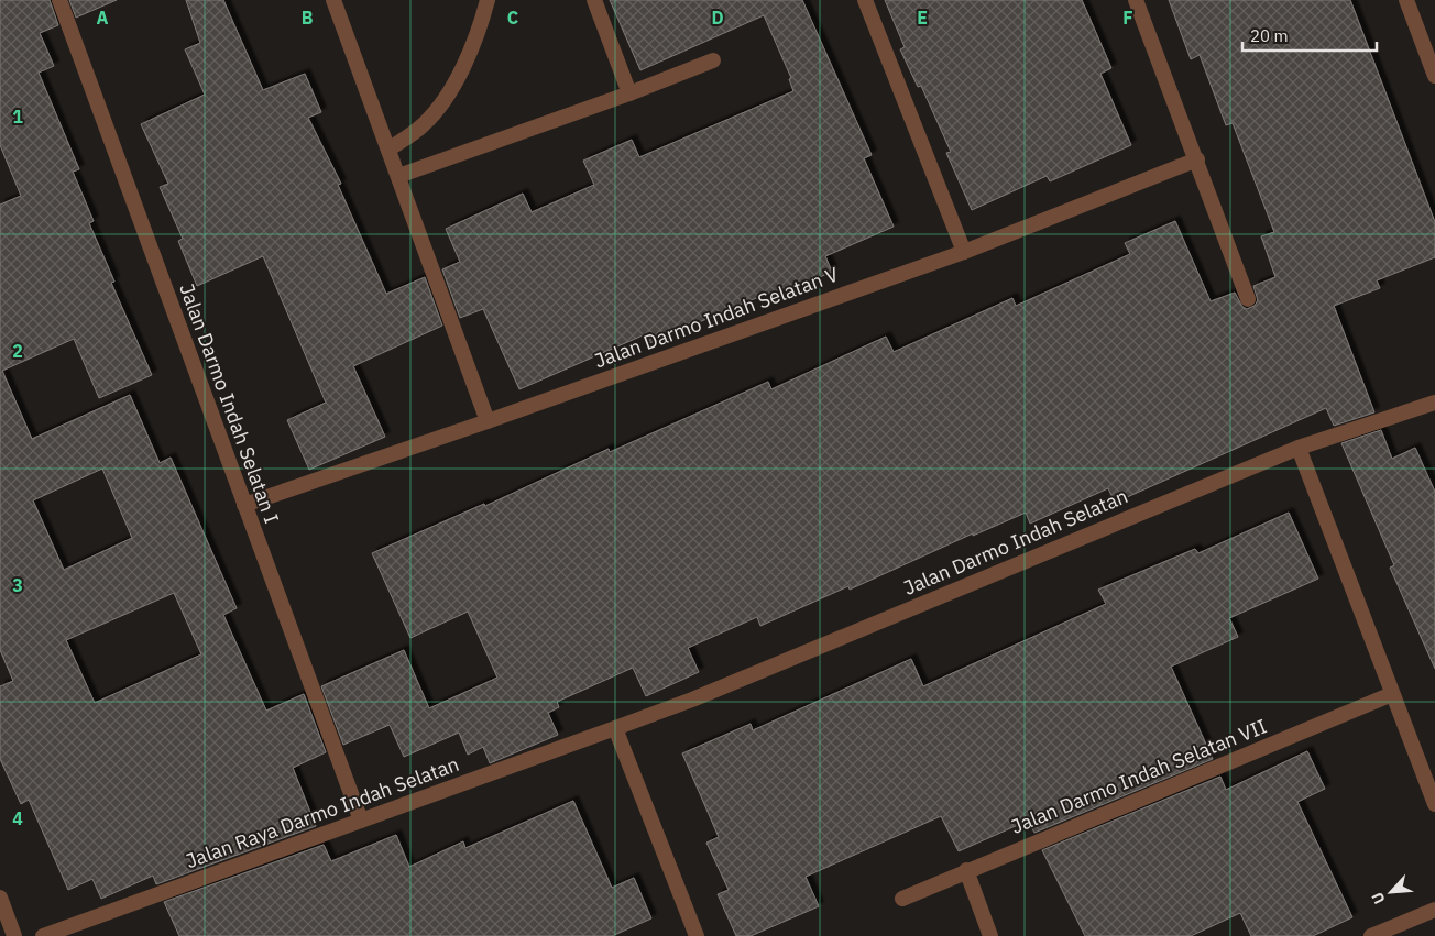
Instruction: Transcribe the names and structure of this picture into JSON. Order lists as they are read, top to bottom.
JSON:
{
  "streets": {
    "street": [
      "Jalan Darmo Indah Selatan V",
      "Jalan Darmo Indah Selatan I",
      "Jalan Darmo Indah Selatan",
      "Jalan Darmo Indah Selatan VII",
      "Jalan Raya Darmo Indah Selatan"
    ]
  },
  "crossings": [
    ["Jalan Darmo Indah Selatan V", "Jalan Darmo Indah Selatan I"],
    ["Jalan Darmo Indah Selatan I", "Jalan Raya Darmo Indah Selatan"],
    ["Jalan Darmo Indah Selatan", "Jalan Raya Darmo Indah Selatan"]
  ],
  "scale_bar": "20 m",
  "north": "bottom left",
  "grid": {
    "columns": [
      "A",
      "B",
      "C",
      "D",
      "E",
      "F"
    ],
    "rows": [
      "1",
      "2",
      "3",
      "4"
    ]
  }
}
